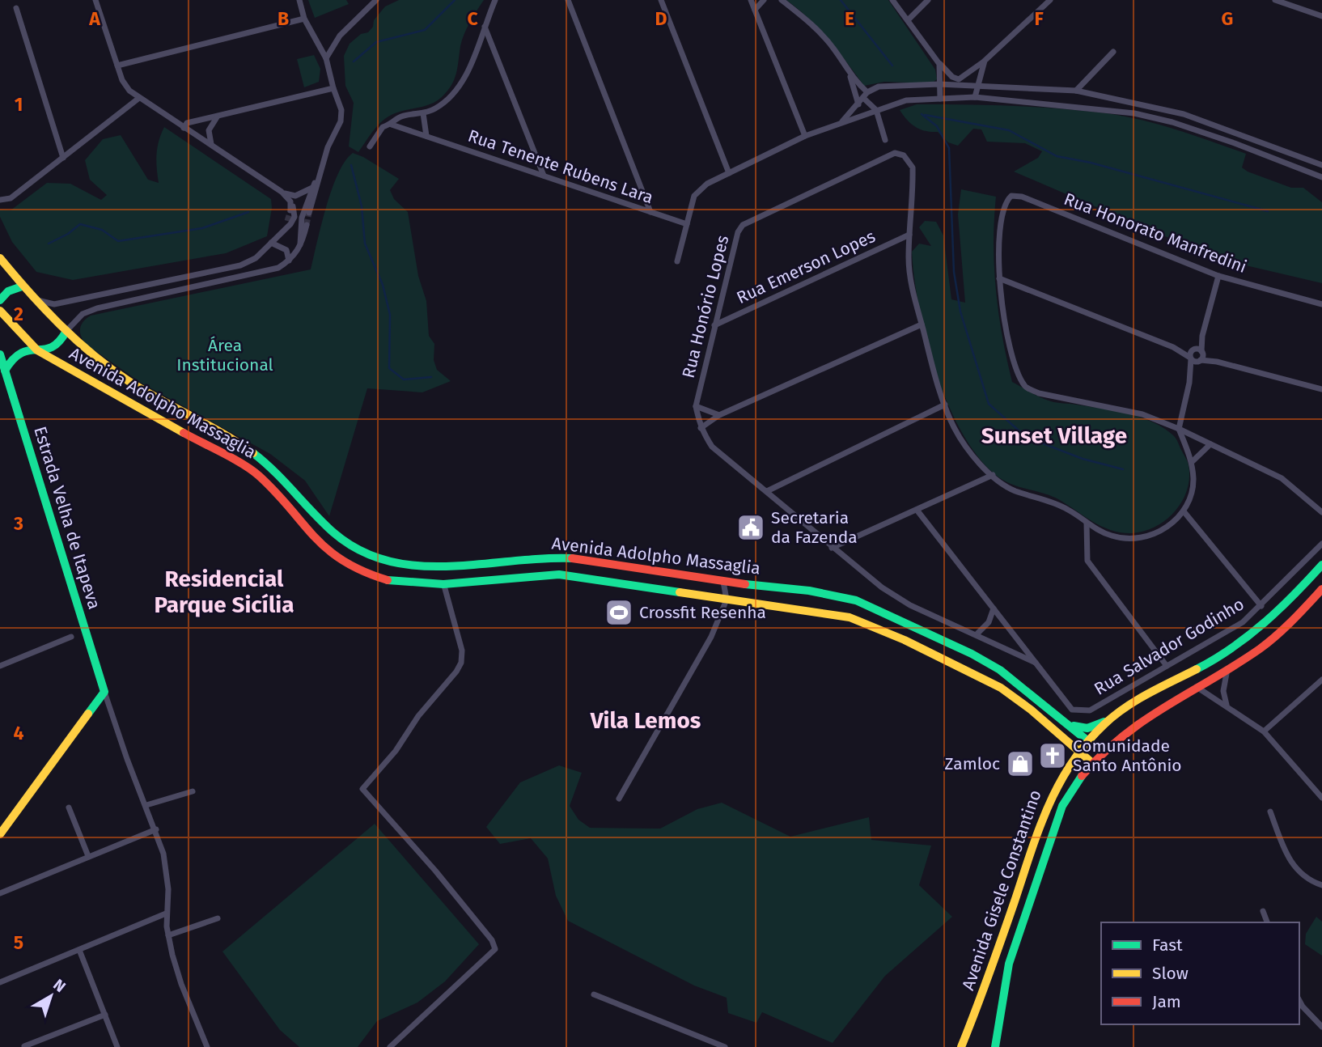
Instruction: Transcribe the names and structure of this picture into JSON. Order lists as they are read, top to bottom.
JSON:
{
  "streets": {
    "main road": ["Avenida Adolpho Massaglia", "Estrada Velha de Itapeva", "Avenida Gisele Constantino"],
    "street": [
      "Rua Tenente Rubens Lara",
      "Rua Honorato Manfredini",
      "Rua Emerson Lopes",
      "Rua Honório Lopes",
      "Rua Salvador Godinho"
    ]
  },
  "crossings": [
    ["Rua Emerson Lopes", "Rua Honório Lopes"],
    ["Avenida Adolpho Massaglia", "Avenida Gisele Constantino"]
  ],
  "districts": ["Sunset Village", "Residencial Parque Sicília", "Vila Lemos"],
  "parks": ["Área Institucional"],
  "places": {
    "public building": ["Secretaria da Fazenda"],
    "sports": ["Crossfit Resenha"],
    "church": ["Comunidade Santo Antônio"],
    "shop": ["Zamloc"]
  },
  "legend": ["Fast", "Slow", "Jam"],
  "north": "top right",
  "grid": {
    "columns": [
      "A",
      "B",
      "C",
      "D",
      "E",
      "F",
      "G"
    ],
    "rows": [
      "1",
      "2",
      "3",
      "4",
      "5"
    ]
  }
}
